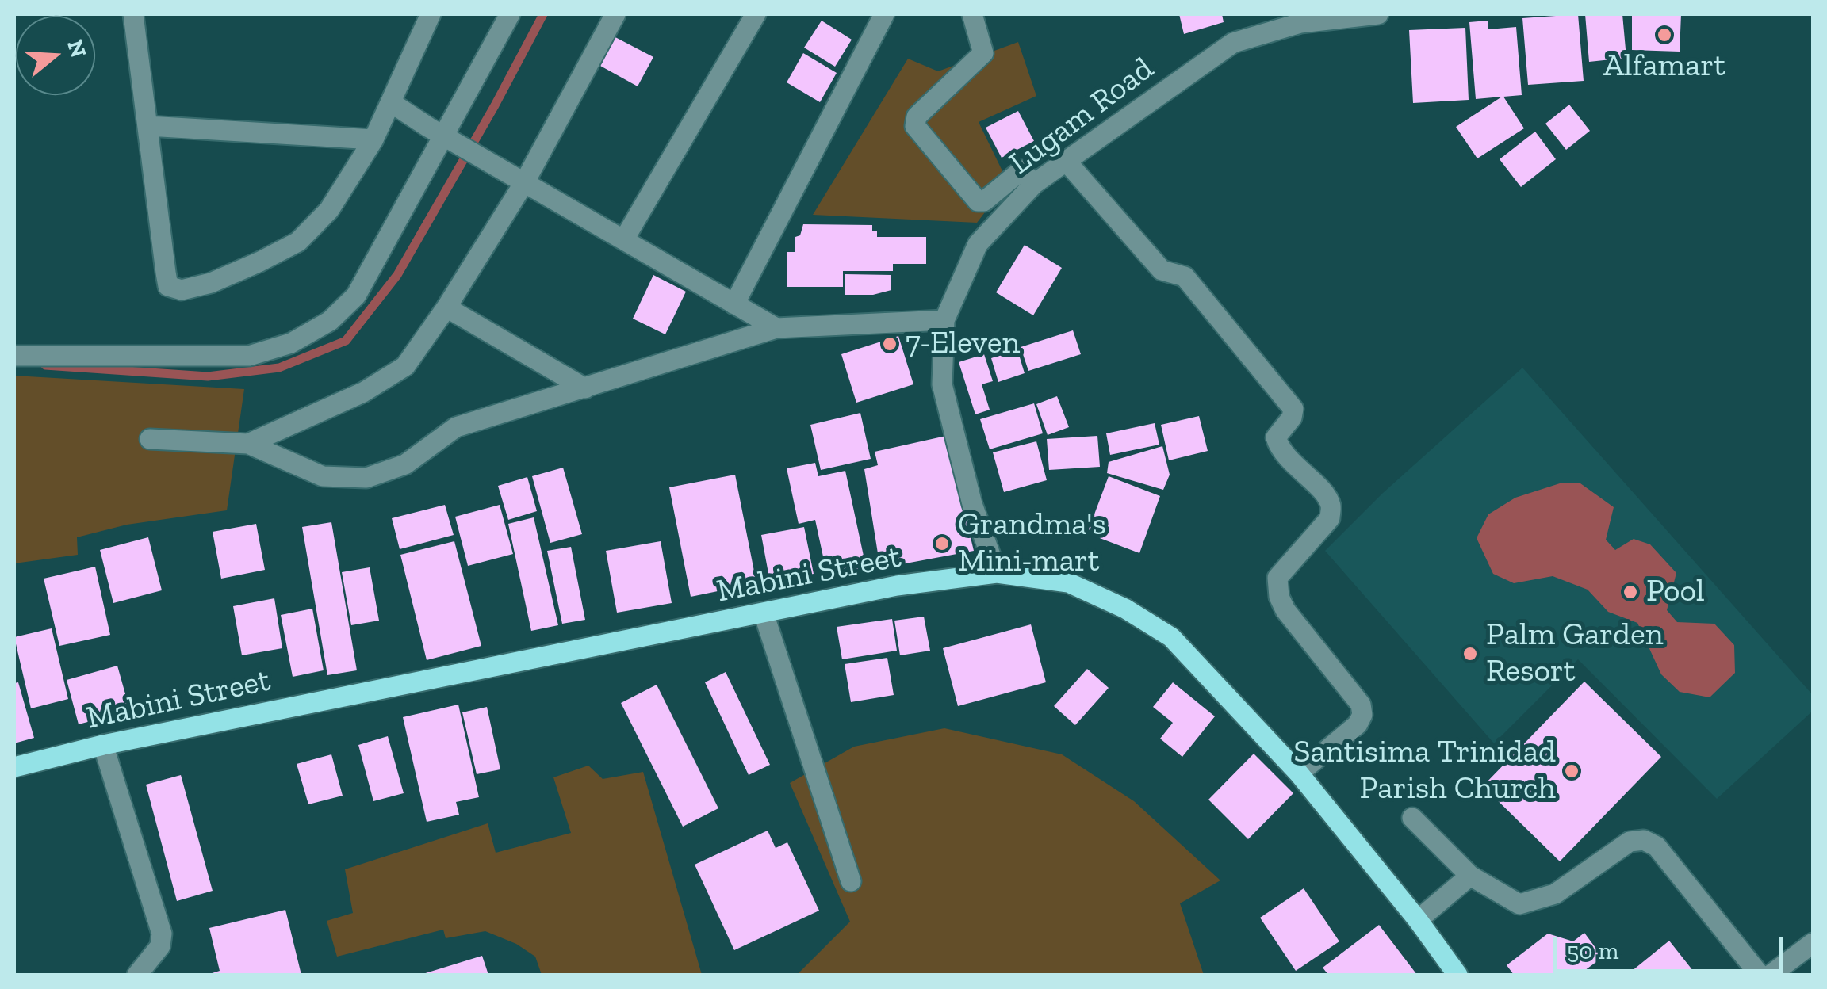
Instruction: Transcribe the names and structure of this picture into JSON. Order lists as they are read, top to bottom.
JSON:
{
  "streets": {
    "main road": ["Mabini Street"],
    "street": ["Lugam Road"]
  },
  "crossings": [
    ["Lugam Road", "Mabini Street"]
  ],
  "places": [
    "Alfamart",
    "7-Eleven",
    "Grandma's Mini-mart",
    "Pool",
    "Palm Garden Resort",
    "Santisima Trinidad Parish Church"
  ],
  "scale_bar": "50 m",
  "north": "right"
}
